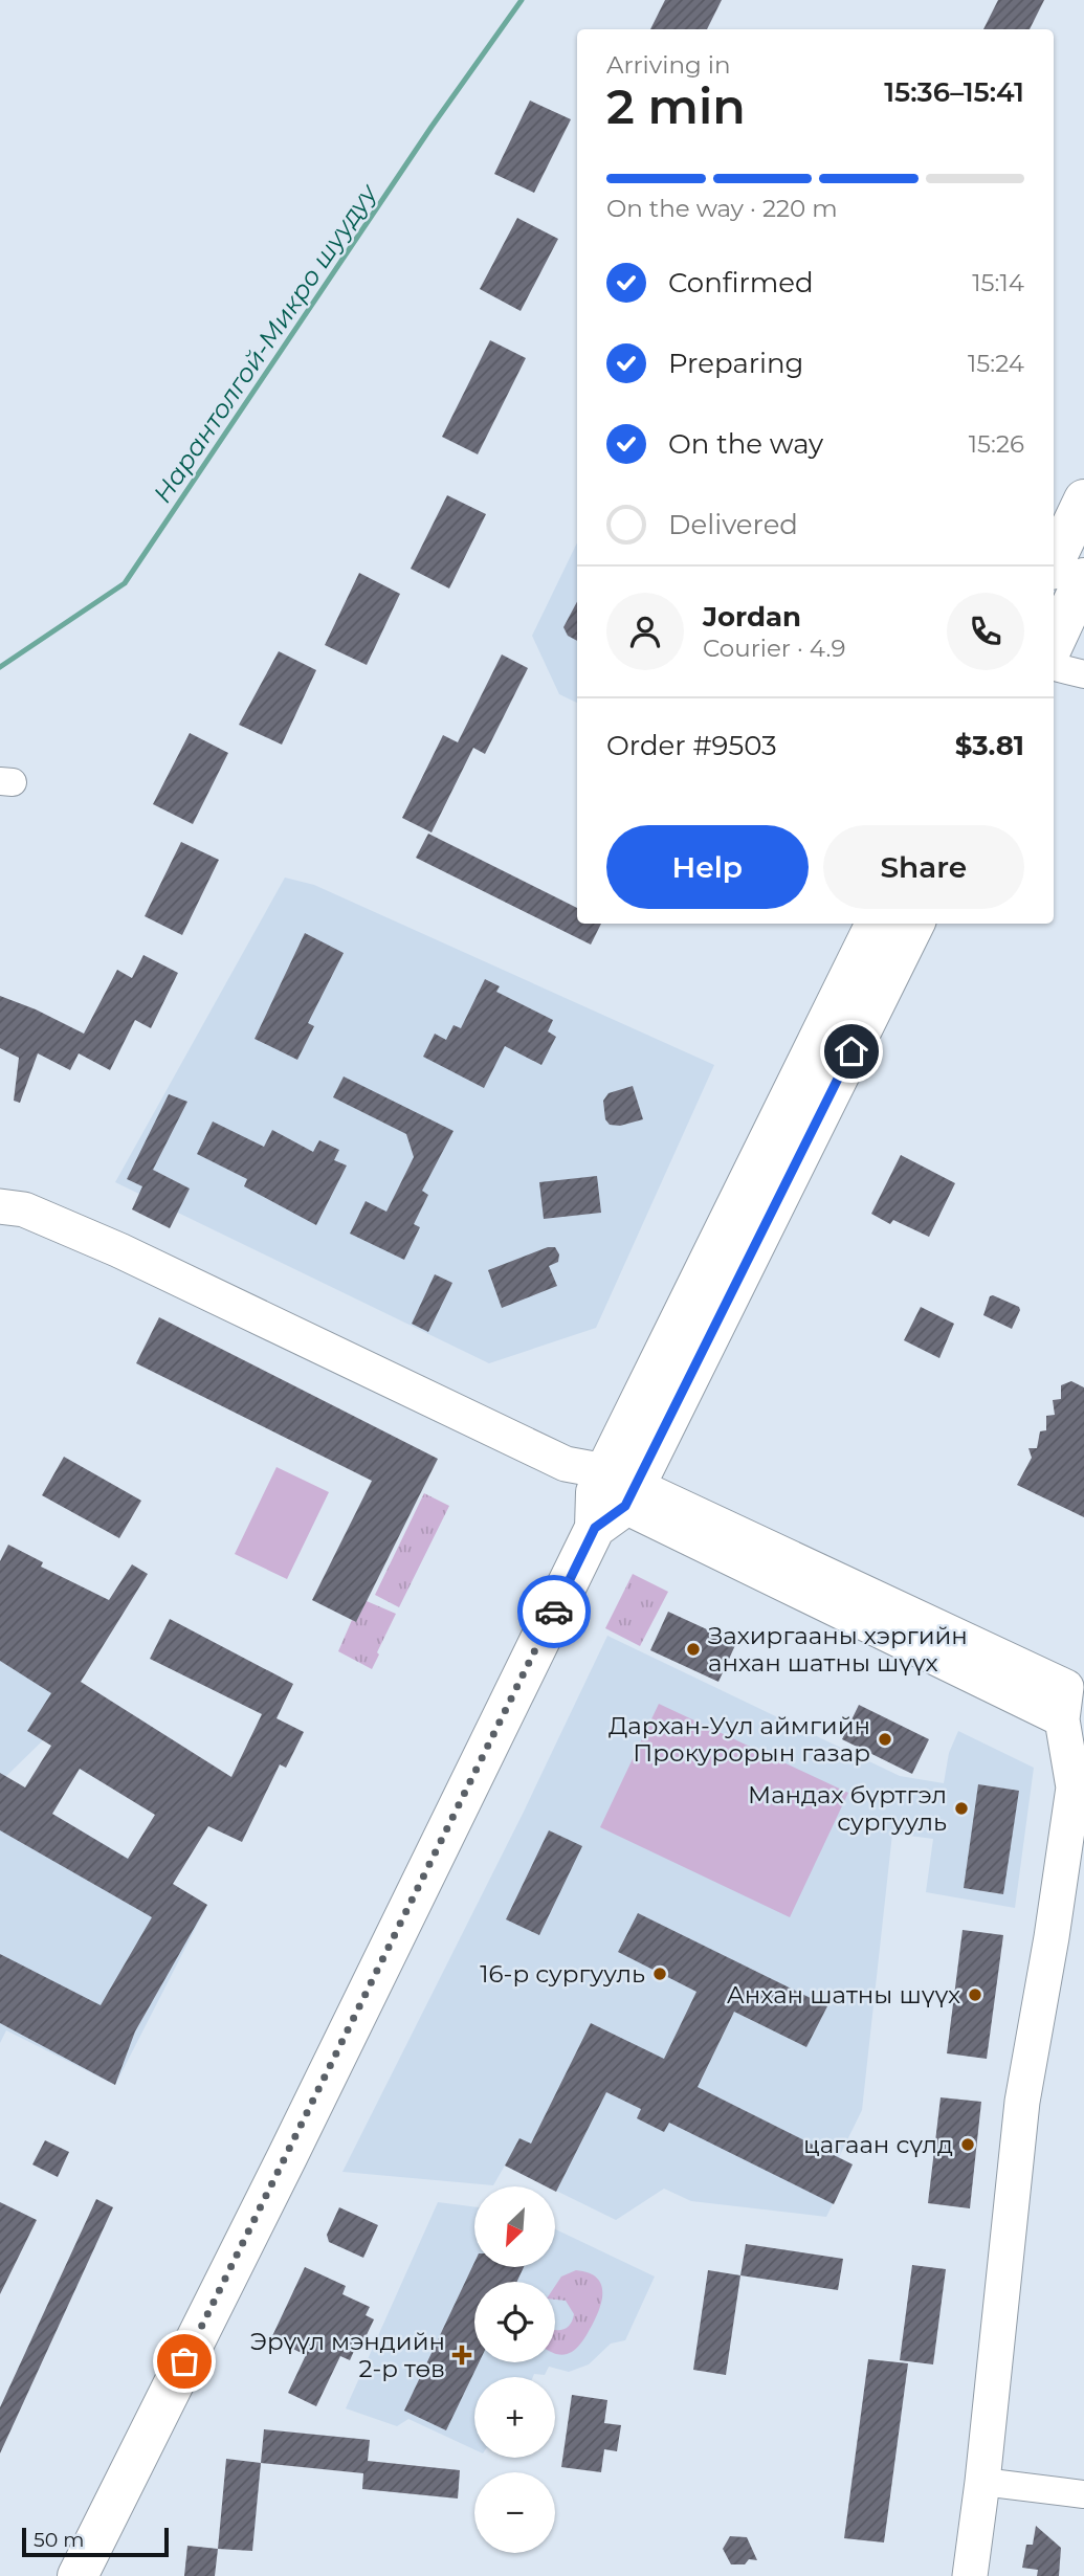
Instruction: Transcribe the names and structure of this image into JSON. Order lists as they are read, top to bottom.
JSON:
{
  "water": ["Нарантолгой-Микро шуудуу"],
  "places": {
    "other": [
      "Захиргааны хэргийн анхан шатны шүүх",
      "Дархан-Уул аймгийн Прокурорын газар",
      "Мандах бүртгэл сургууль",
      "16-р сургууль",
      "Анхан шатны шүүх",
      "цагаан сүлд"
    ],
    "health": ["Эрүүл мэндийн 2-р төв"]
  },
  "scale_bar": "50 m",
  "north": "bottom left",
  "page": {
    "heading": ["2 min", "Arriving in", "15:36–15:41"],
    "panel": [
      "Jordan",
      "Courier · 4.9",
      "Order #9503",
      "$3.81"
    ],
    "bar": "On the way · 220 m",
    "list": [
      ["Confirmed", "15:14"],
      ["Preparing", "15:24"],
      ["On the way", "15:26"],
      "Delivered"
    ],
    "buttons": ["Help", "Share"],
    "map_buttons": ["+", "−"],
    "scale": "50 m"
  }
}
